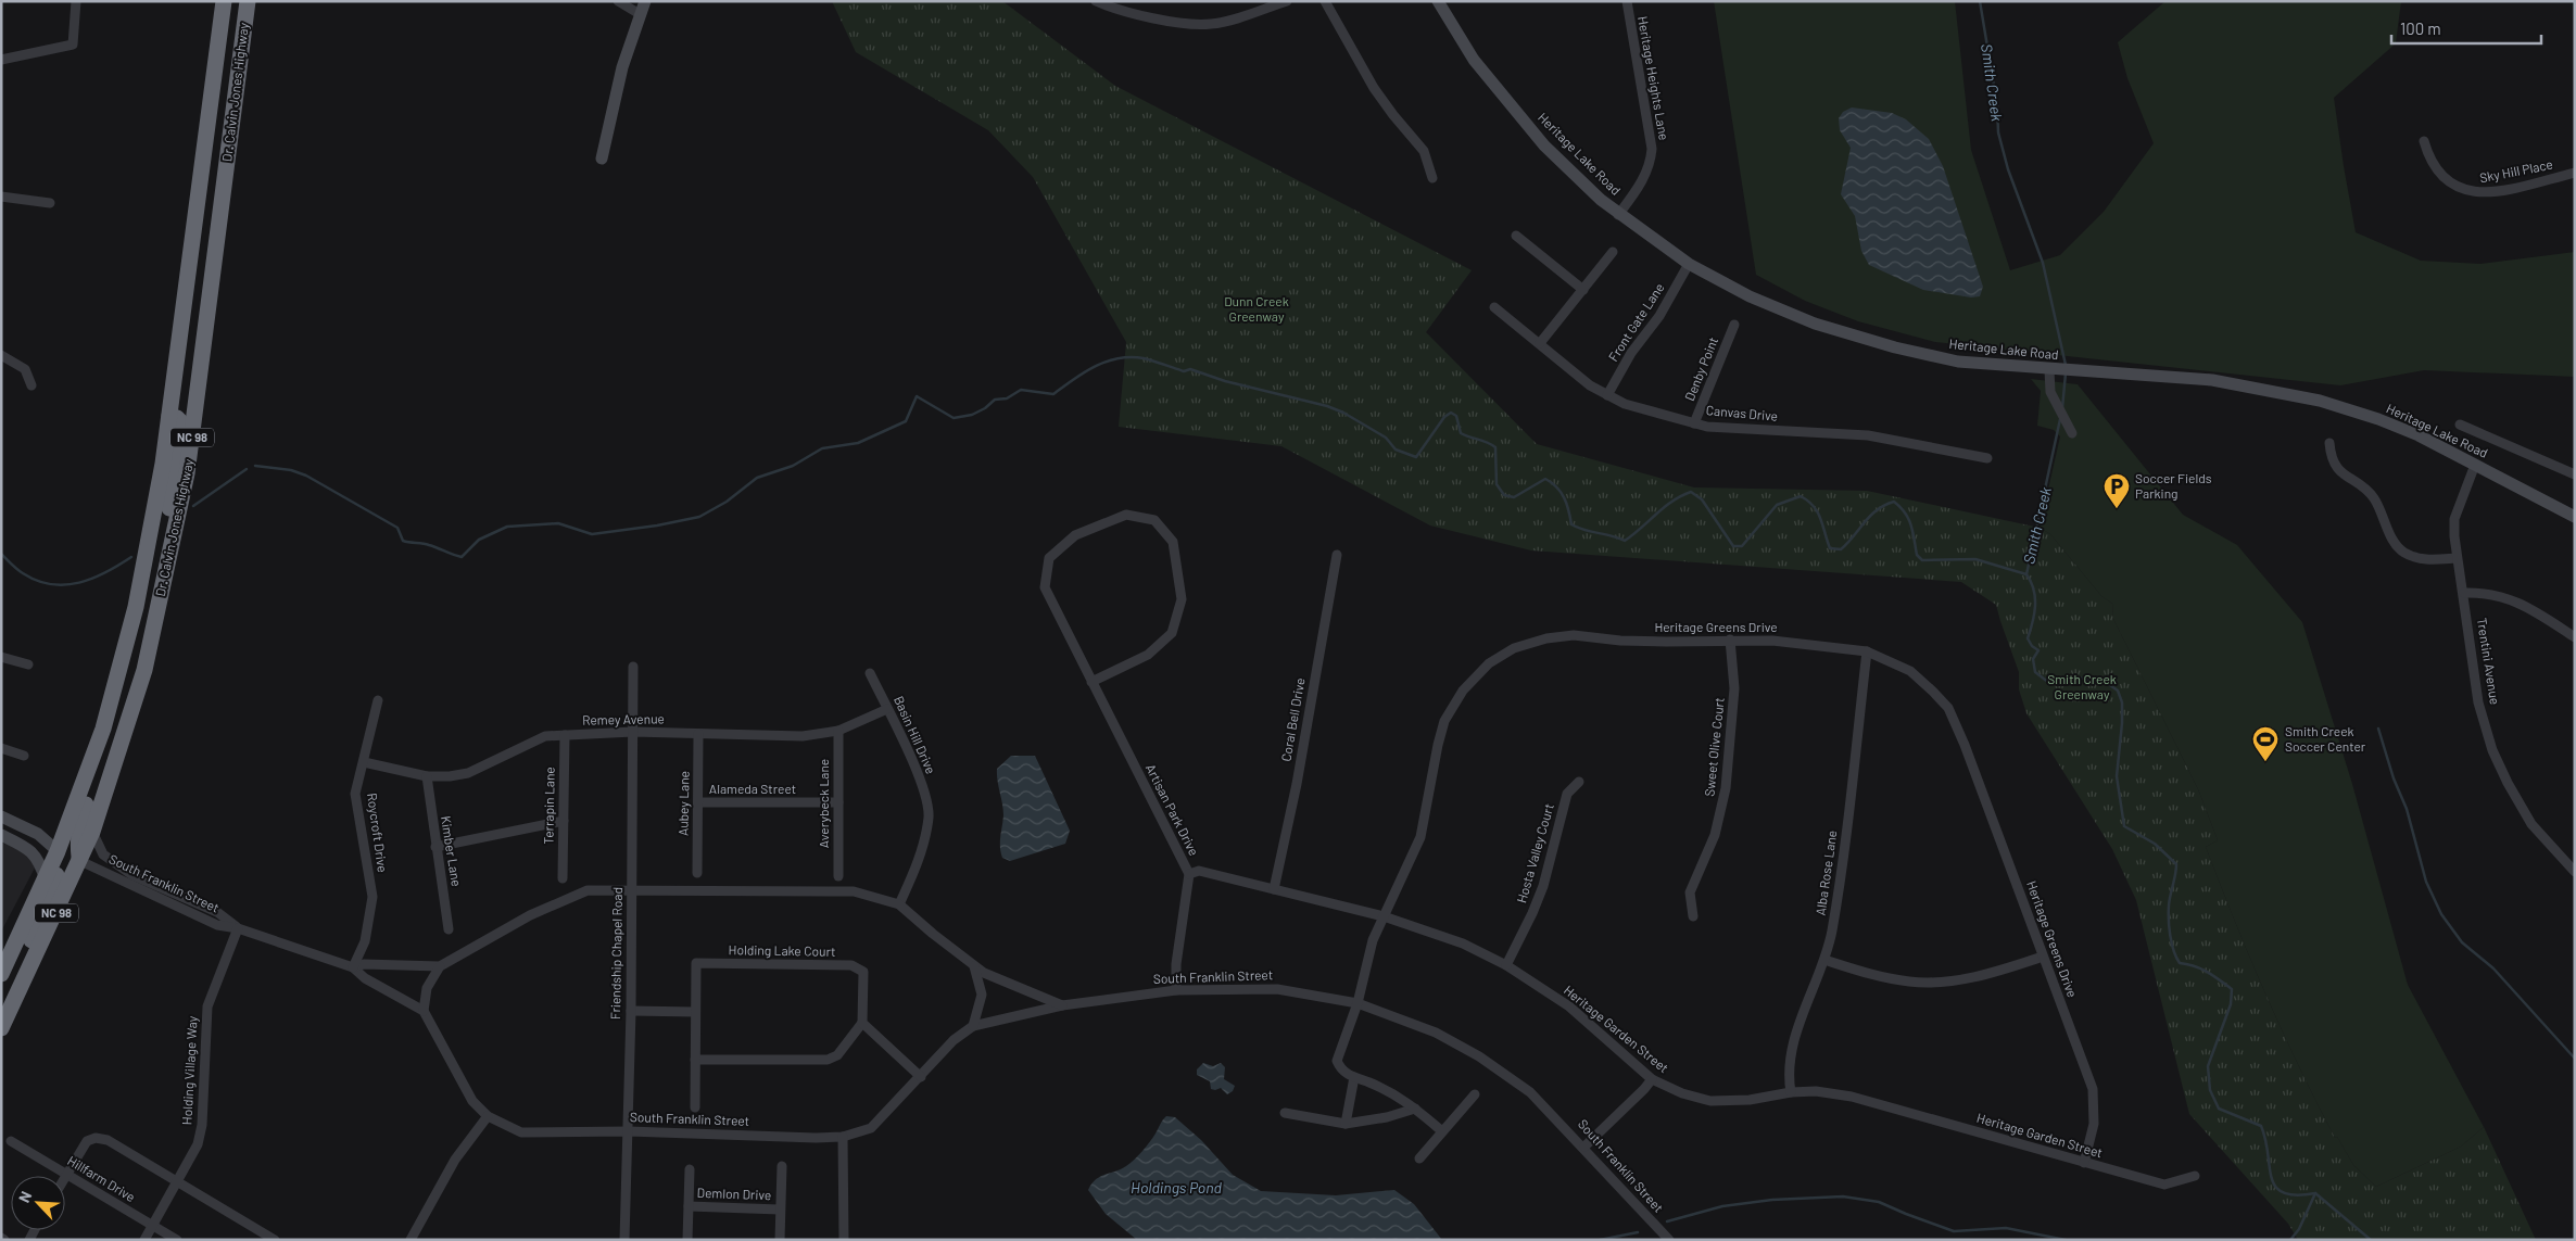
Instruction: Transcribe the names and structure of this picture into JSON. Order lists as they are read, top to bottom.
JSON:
{
  "streets": {
    "highway": ["Dr. Calvin Jones Highway", "NC 98"],
    "main road": ["Heritage Lake Road"],
    "street": [
      "Heritage Heights Lane",
      "Sky Hill Place",
      "Front Gate Lane",
      "Denby Point",
      "Canvas Drive",
      "Heritage Greens Drive",
      "Trentini Avenue",
      "Remey Avenue",
      "Coral Bell Drive",
      "Basin Hill Drive",
      "Sweet Olive Court",
      "Alameda Street",
      "Aubey Lane",
      "Averybeck Lane",
      "Terrapin Lane",
      "Artisan Park Drive",
      "Roycroft Drive",
      "Kimber Lane",
      "Hosta Valley Court",
      "Alba Rose Lane",
      "South Franklin Street",
      "Holding Lake Court",
      "Friendship Chapel Road",
      "Heritage Garden Street",
      "Holding Village Way",
      "Hillfarm Drive",
      "Demlon Drive"
    ]
  },
  "crossings": [
    ["Heritage Heights Lane", "Heritage Lake Road"],
    ["Dr. Calvin Jones Highway", "South Franklin Street"],
    ["Heritage Lake Road", "Front Gate Lane"],
    ["Heritage Lake Road", "Trentini Avenue"],
    ["Front Gate Lane", "Canvas Drive"],
    ["Denby Point", "Canvas Drive"],
    ["Heritage Greens Drive", "Sweet Olive Court"],
    ["Heritage Greens Drive", "Alba Rose Lane"],
    ["Heritage Greens Drive", "South Franklin Street"],
    ["Heritage Greens Drive", "Heritage Garden Street"],
    ["Remey Avenue", "Basin Hill Drive"],
    ["Remey Avenue", "Aubey Lane"],
    ["Remey Avenue", "Averybeck Lane"],
    ["Remey Avenue", "Terrapin Lane"],
    ["Remey Avenue", "Roycroft Drive"],
    ["Remey Avenue", "Kimber Lane"],
    ["Remey Avenue", "Friendship Chapel Road"],
    ["Coral Bell Drive", "Heritage Garden Street"],
    ["Alameda Street", "Aubey Lane"],
    ["Alameda Street", "Averybeck Lane"],
    ["Artisan Park Drive", "South Franklin Street"],
    ["Artisan Park Drive", "Heritage Garden Street"],
    ["Roycroft Drive", "South Franklin Street"],
    ["Hosta Valley Court", "Heritage Garden Street"],
    ["Alba Rose Lane", "Heritage Garden Street"],
    ["South Franklin Street", "Friendship Chapel Road"],
    ["South Franklin Street", "Holding Village Way"],
    ["Holding Village Way", "Hillfarm Drive"]
  ],
  "water": ["Smith Creek", "Holdings Pond"],
  "parks": ["Dunn Creek Greenway", "Smith Creek Greenway"],
  "places": {
    "parking": ["Soccer Fields Parking"],
    "sports": ["Smith Creek Soccer Center"]
  },
  "scale_bar": "100 m",
  "north": "top left"
}
